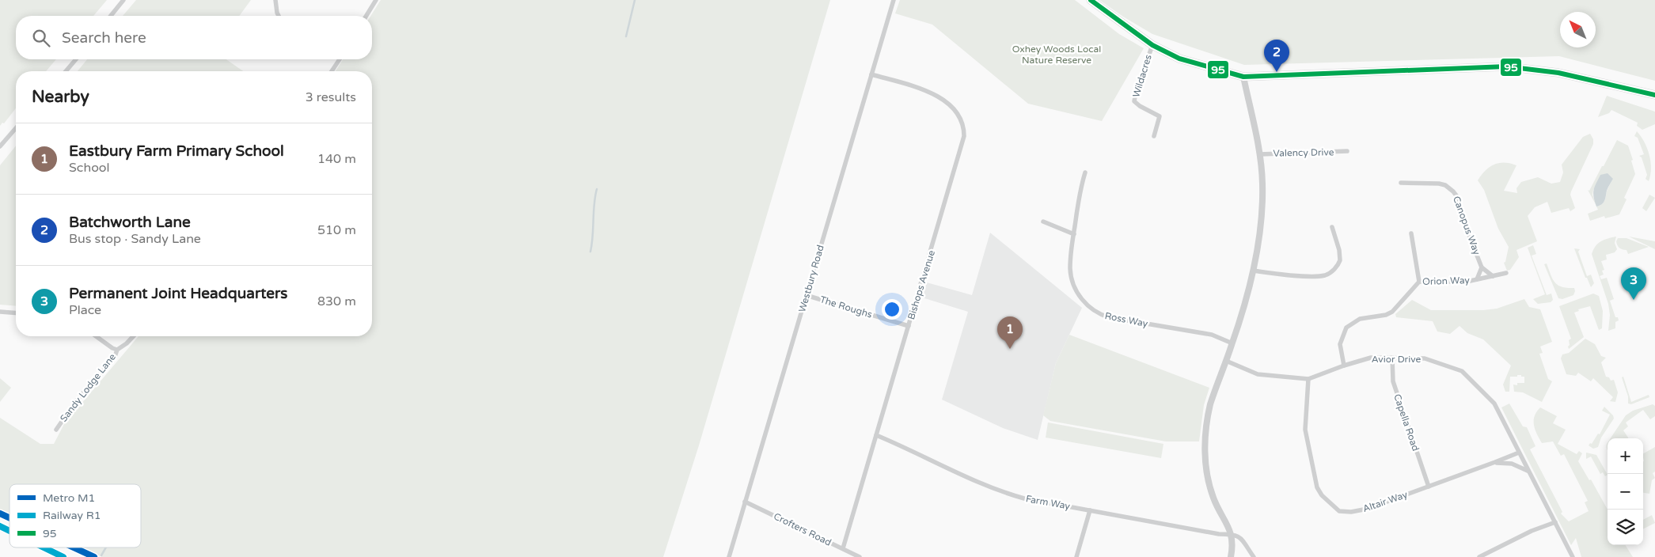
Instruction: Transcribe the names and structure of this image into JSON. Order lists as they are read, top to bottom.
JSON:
{
  "streets": {
    "street": [
      "Wildacres",
      "Valency Drive",
      "Canopus Way",
      "Westbury Road",
      "Orion Way",
      "Bishops Avenue",
      "The Roughs",
      "Ross Way",
      "Avior Drive",
      "Sandy Lodge Lane",
      "Capella Road",
      "Altair Way",
      "Farm Way",
      "Crofters Road"
    ]
  },
  "crossings": [
    ["Canopus Way", "Orion Way"],
    ["Westbury Road", "Bishops Avenue"],
    ["Westbury Road", "The Roughs"],
    ["Westbury Road", "Crofters Road"],
    ["Orion Way", "Avior Drive"],
    ["Bishops Avenue", "The Roughs"],
    ["Bishops Avenue", "Farm Way"],
    ["Bishops Avenue", "Crofters Road"],
    ["Avior Drive", "Capella Road"],
    ["Avior Drive", "Altair Way"],
    ["Capella Road", "Altair Way"]
  ],
  "parks": ["Oxhey Woods Local Nature Reserve"],
  "lines": ["transit line 95", "metro line M1", "rail line R1"],
  "legend": ["Metro M1", "Railway R1", "95"],
  "north": "top left",
  "page": {
    "search": "Search here",
    "pins": ["2", "3", "1"],
    "heading": ["Nearby", "3 results"],
    "list": [
      {
        "mark": "1",
        "name": "Eastbury Farm Primary School",
        "note": "School",
        "value": "140 m"
      },
      {
        "mark": "2",
        "name": "Batchworth Lane",
        "note": "Bus stop · Sandy Lane",
        "value": "510 m"
      },
      {
        "mark": "3",
        "name": "Permanent Joint Headquarters",
        "note": "Place",
        "value": "830 m"
      }
    ],
    "map_buttons": ["+", "−"]
  }
}
